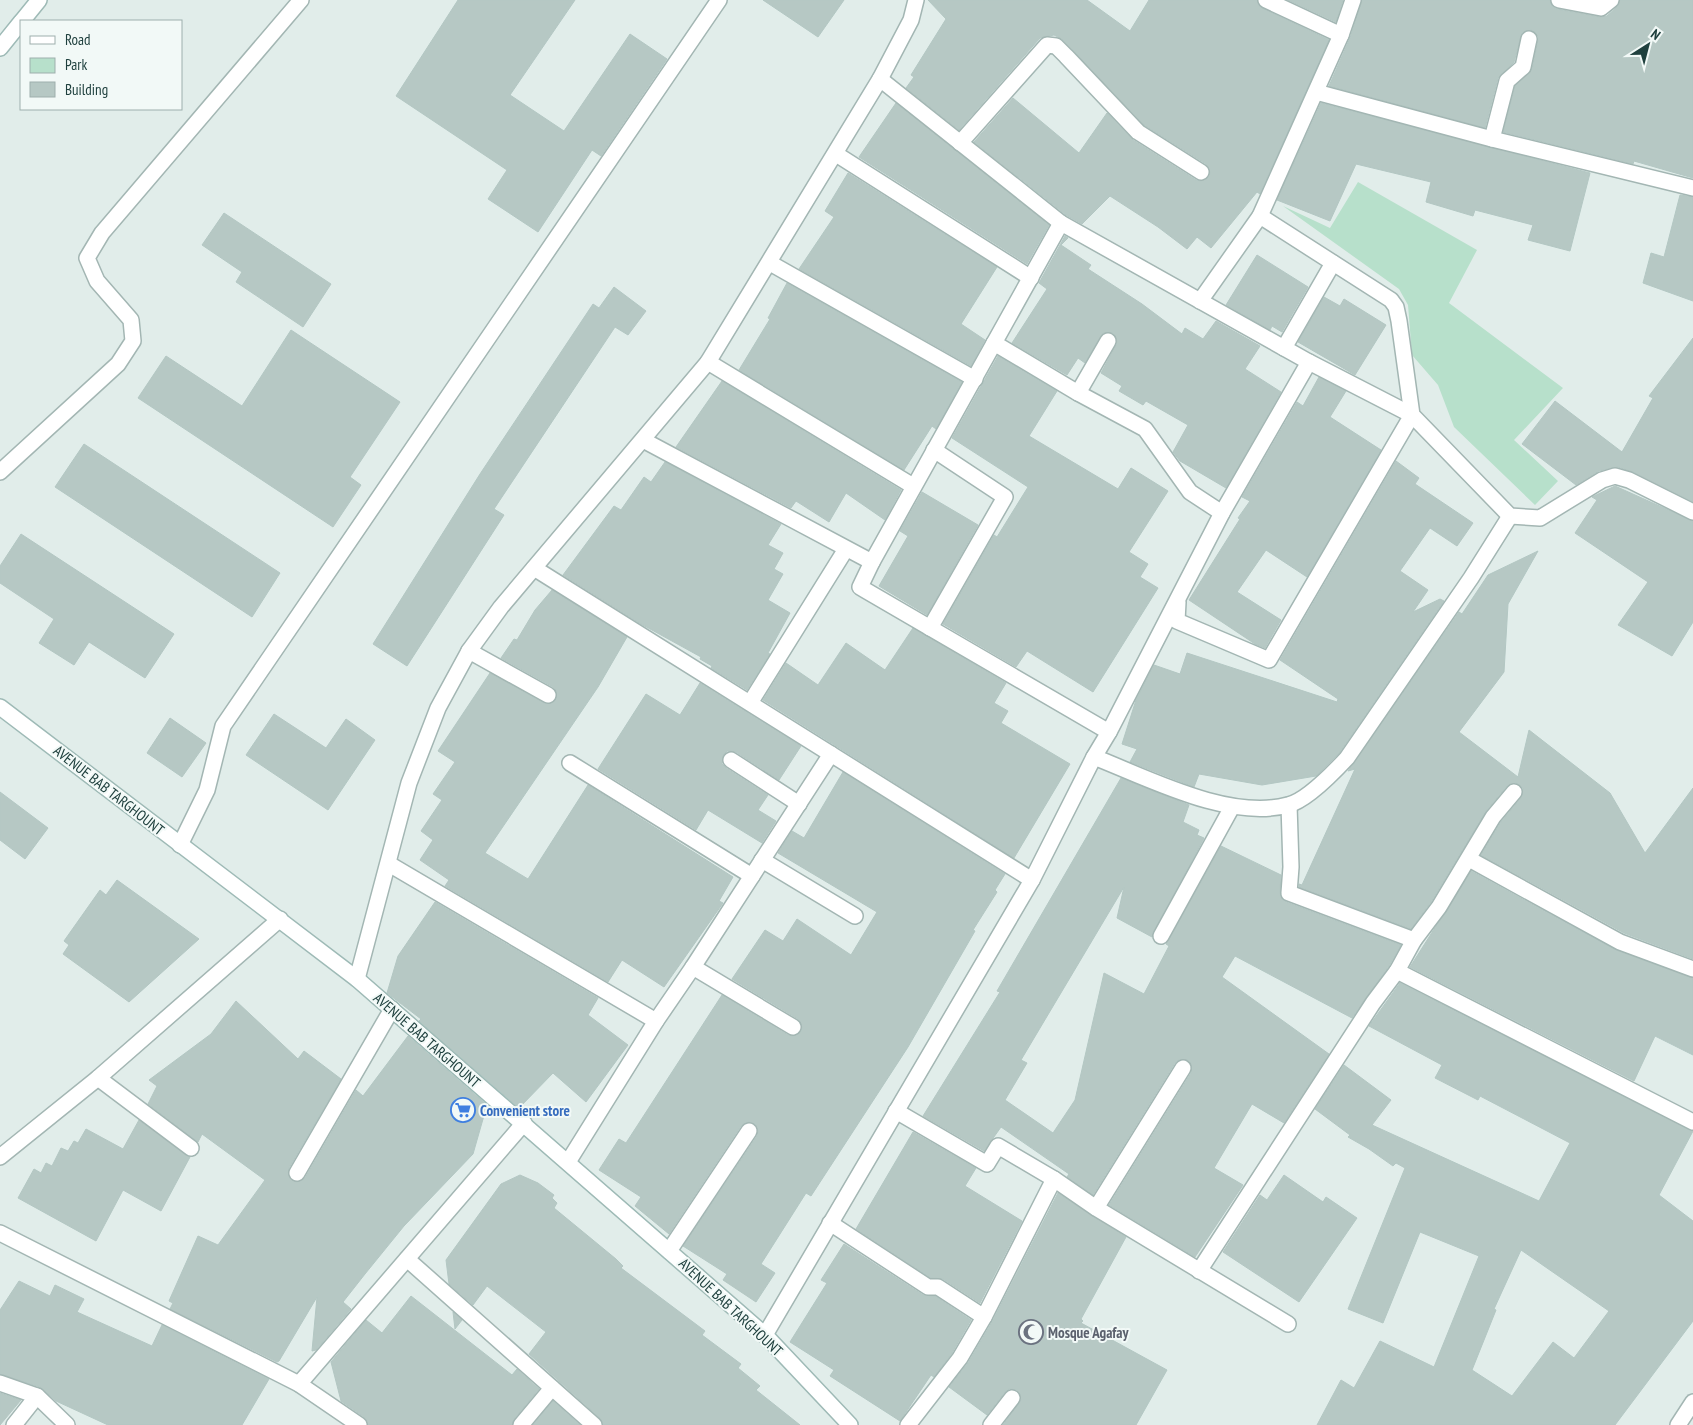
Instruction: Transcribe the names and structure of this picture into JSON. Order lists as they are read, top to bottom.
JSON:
{
  "streets": {
    "street": ["AVENUE BAB TARGHOUNT"]
  },
  "places": {
    "supermarket": ["Convenient store"],
    "mosque": ["Mosque Agafay"]
  },
  "legend": ["Road", "Park", "Building"],
  "north": "top right"
}
